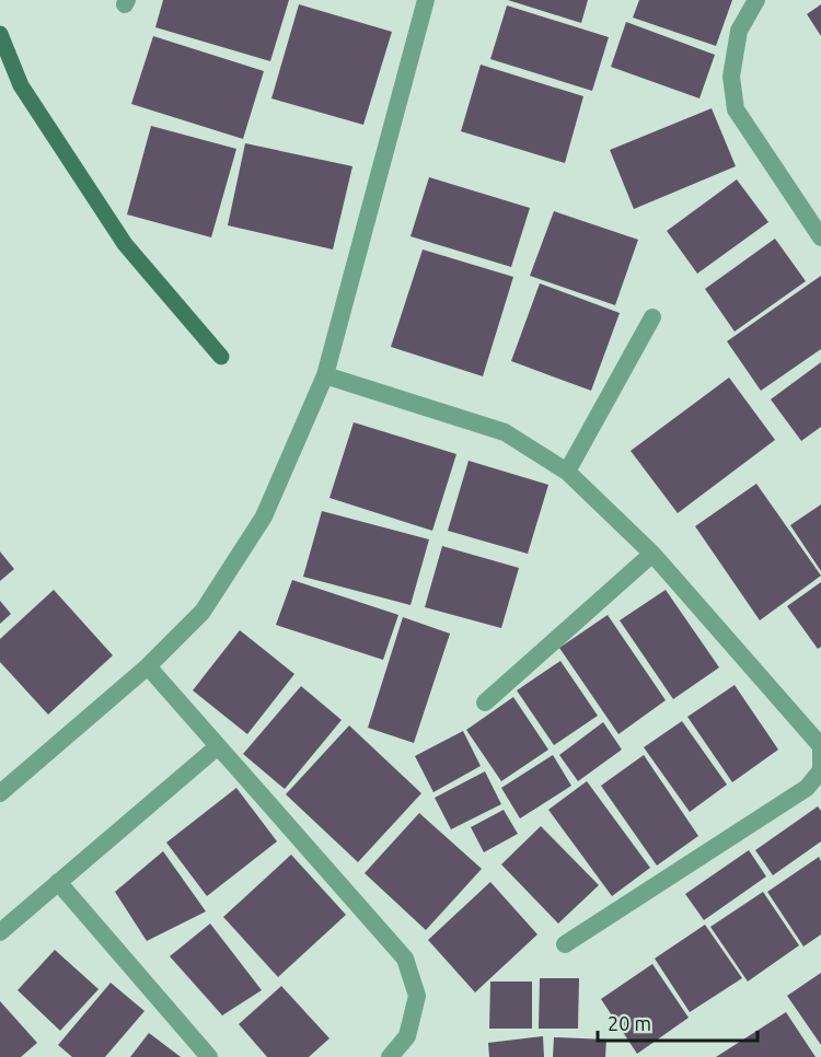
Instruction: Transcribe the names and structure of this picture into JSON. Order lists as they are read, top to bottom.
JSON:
{
  "scale_bar": "20 m"
}
